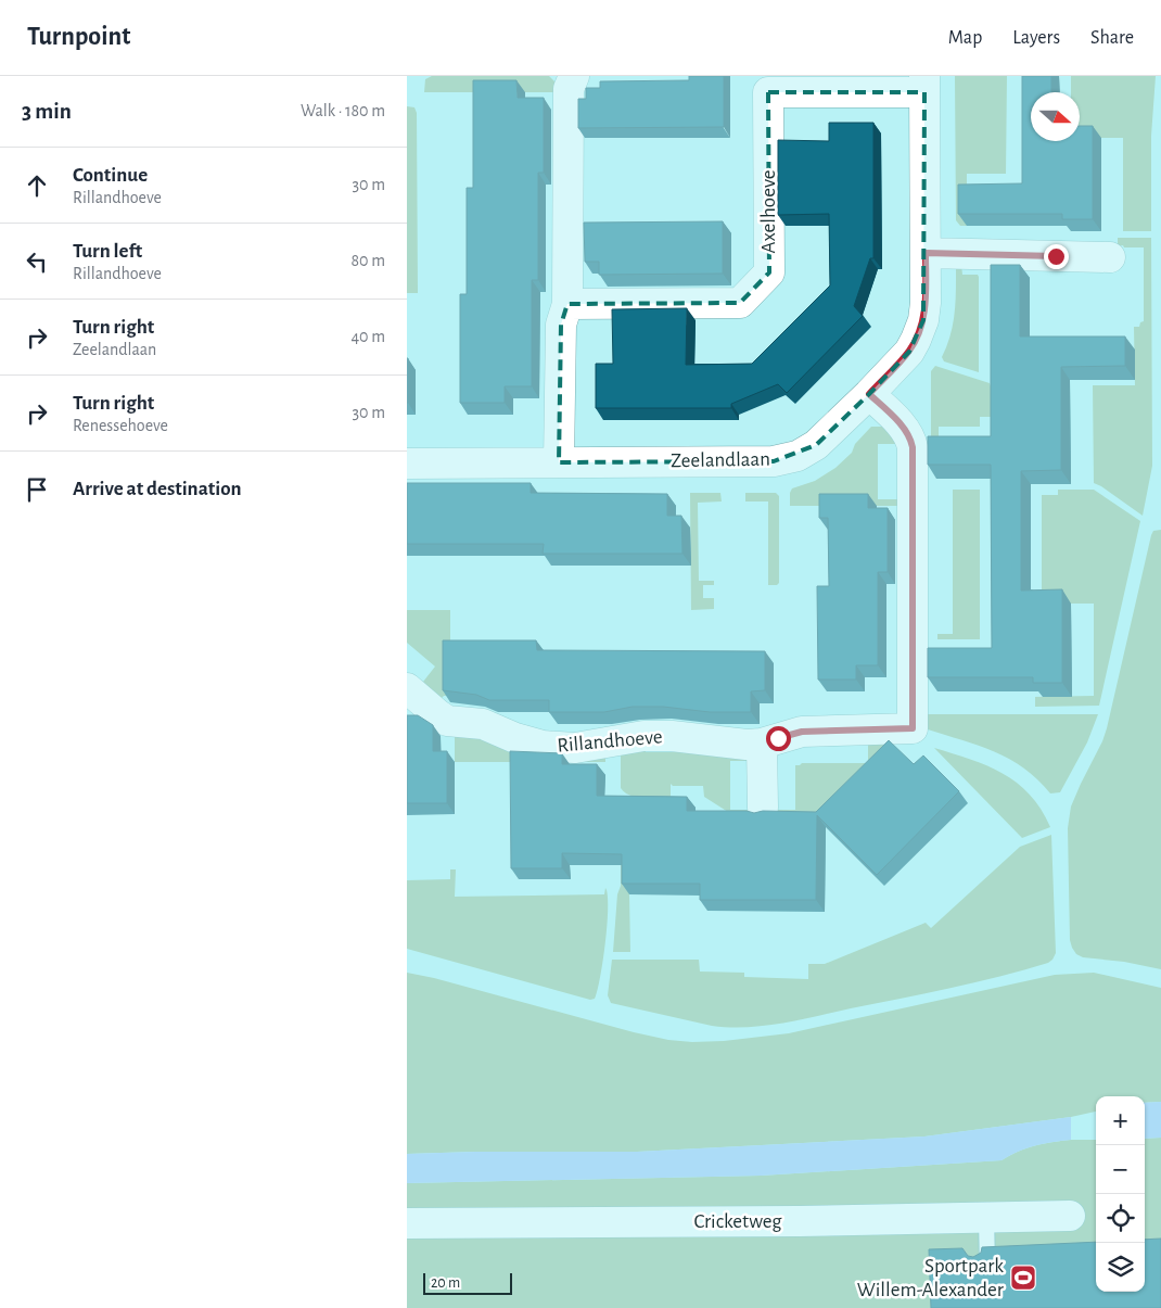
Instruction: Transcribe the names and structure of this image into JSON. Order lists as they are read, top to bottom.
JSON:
{
  "streets": {
    "street": [
      "Axelhoeve",
      "Zeelandlaan",
      "Rillandhoeve",
      "Cricketweg"
    ]
  },
  "crossings": [
    ["Axelhoeve", "Zeelandlaan"],
    ["Zeelandlaan", "Rillandhoeve"]
  ],
  "places": {
    "sports": ["Sportpark Willem-Alexander"]
  },
  "scale_bar": "20 m",
  "north": "right",
  "page": {
    "header": "Turnpoint",
    "nav": ["Map", "Layers", "Share"],
    "heading": ["3 min", "Walk · 180 m"],
    "list": [
      ["Continue", "Rillandhoeve", "30 m"],
      ["Turn left", "Rillandhoeve", "80 m"],
      ["Turn right", "Zeelandlaan", "40 m"],
      ["Turn right", "Renessehoeve", "30 m"],
      "Arrive at destination"
    ],
    "map_buttons": ["+", "−"],
    "scale": "20 m"
  }
}
